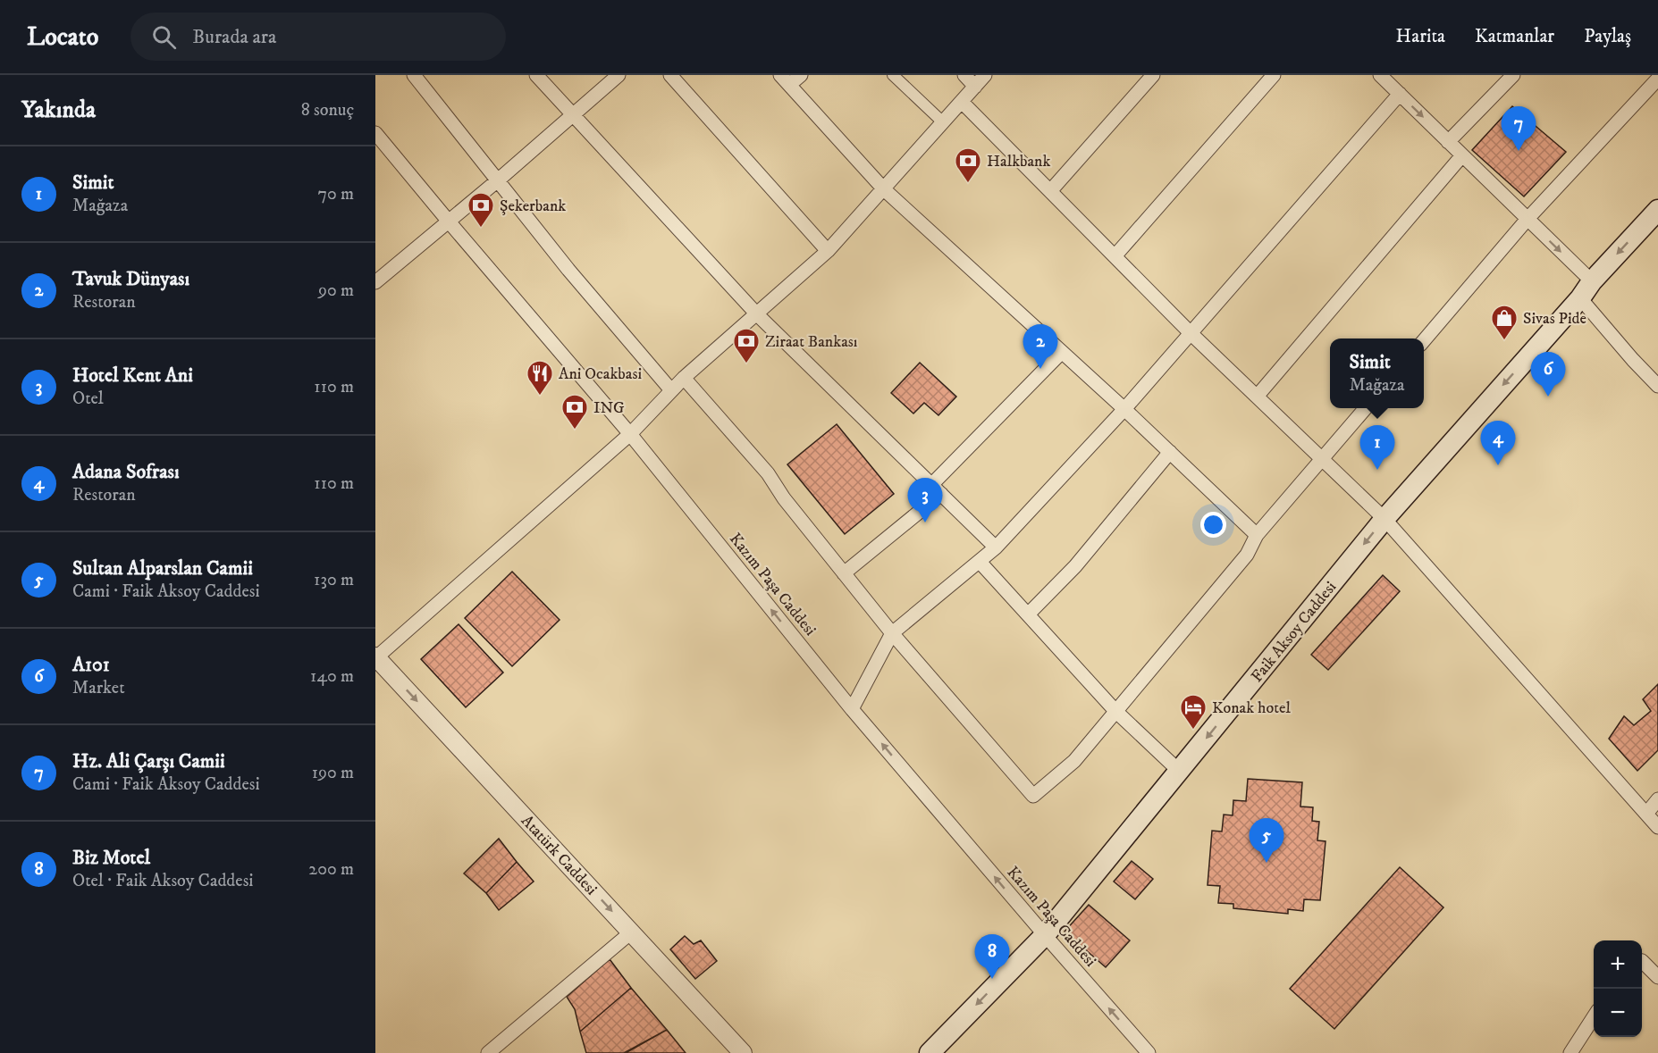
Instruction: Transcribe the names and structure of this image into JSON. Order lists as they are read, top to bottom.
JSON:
{
  "streets": {
    "main road": ["Faik Aksoy Caddesi"],
    "street": ["Kazım Paşa Caddesi", "Atatürk Caddesi"]
  },
  "crossings": [
    ["Kazım Paşa Caddesi", "Faik Aksoy Caddesi"]
  ],
  "one_way": ["Faik Aksoy Caddesi", "Atatürk Caddesi"],
  "places": {
    "bank": [
      "Halkbank",
      "Şekerbank",
      "Ziraat Bankası",
      "ING"
    ],
    "shop": ["Sivas Pide"],
    "restaurant": ["Ani Ocakbasi"],
    "hotel": ["Konak hotel"]
  },
  "page": {
    "header": "Locato",
    "search": "Burada ara",
    "nav": ["Harita", "Katmanlar", "Paylaş"],
    "heading": ["Yakında", "8 sonuç"],
    "pins": [
      "7",
      "2",
      "6",
      "4",
      "1",
      "3",
      "5",
      "8"
    ],
    "list": [
      {
        "mark": "1",
        "name": "Simit",
        "note": "Mağaza",
        "value": "70 m"
      },
      {
        "mark": "2",
        "name": "Tavuk Dünyası",
        "note": "Restoran",
        "value": "90 m"
      },
      {
        "mark": "3",
        "name": "Hotel Kent Ani",
        "note": "Otel",
        "value": "110 m"
      },
      {
        "mark": "4",
        "name": "Adana Sofrası",
        "note": "Restoran",
        "value": "110 m"
      },
      {
        "mark": "5",
        "name": "Sultan Alparslan Camii",
        "note": "Cami · Faik Aksoy Caddesi",
        "value": "130 m"
      },
      {
        "mark": "6",
        "name": "A101",
        "note": "Market",
        "value": "140 m"
      },
      {
        "mark": "7",
        "name": "Hz. Ali Çarşı Camii",
        "note": "Cami · Faik Aksoy Caddesi",
        "value": "190 m"
      },
      {
        "mark": "8",
        "name": "Biz Motel",
        "note": "Otel · Faik Aksoy Caddesi",
        "value": "200 m"
      }
    ],
    "popup": ["Simit", "Mağaza"],
    "map_buttons": ["+", "−"]
  }
}
